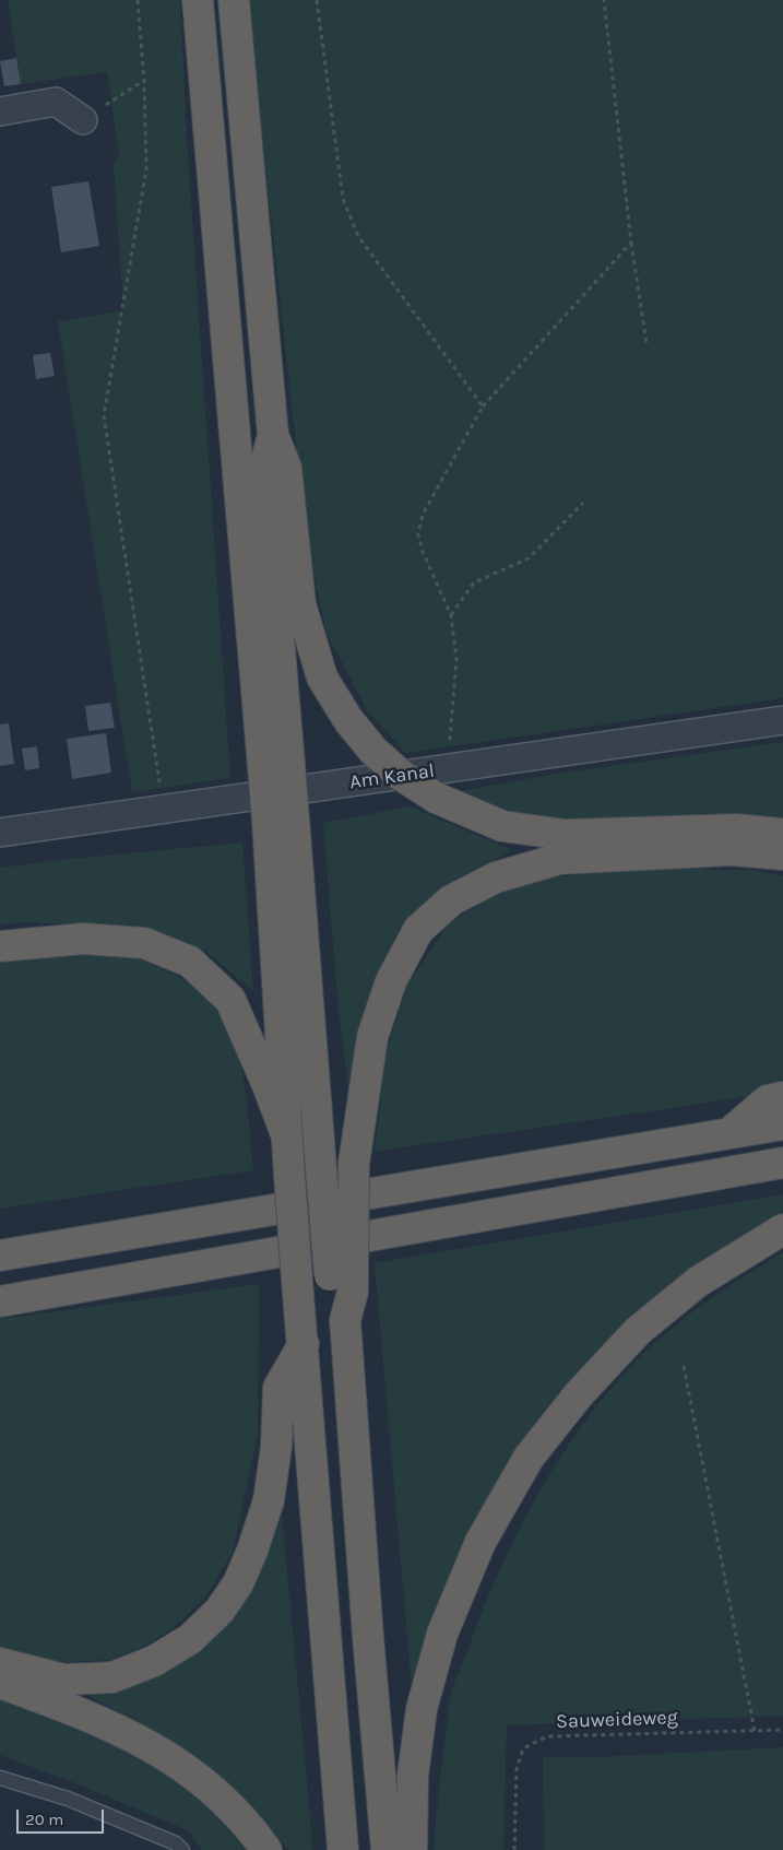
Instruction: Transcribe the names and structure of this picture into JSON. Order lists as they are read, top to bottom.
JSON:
{
  "streets": {
    "street": ["Am Kanal"],
    "path": ["Sauweideweg"]
  },
  "scale_bar": "20 m"
}
